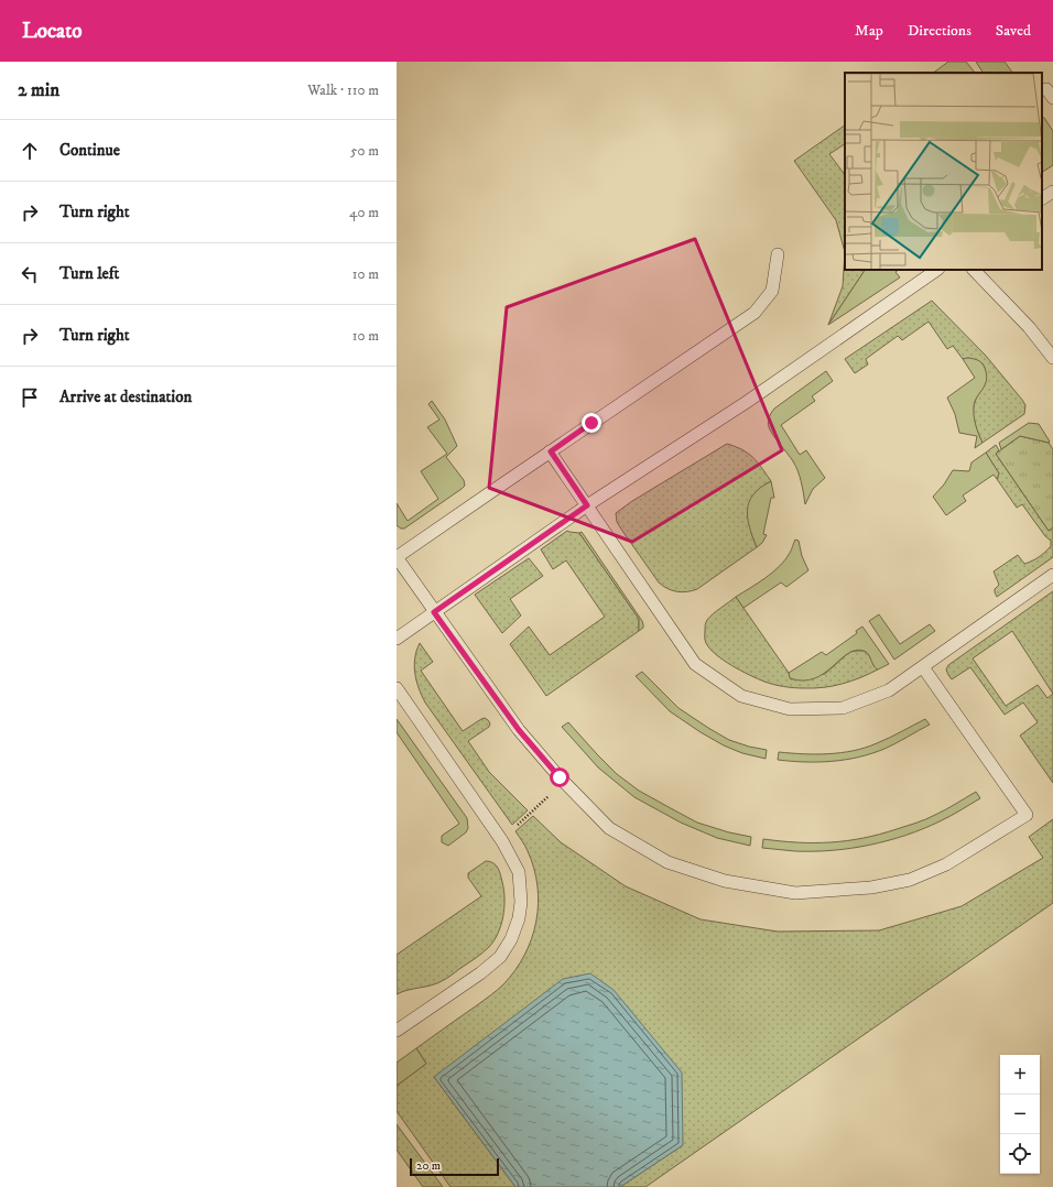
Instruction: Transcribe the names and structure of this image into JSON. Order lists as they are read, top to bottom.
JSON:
{
  "scale_bar": "20 m",
  "page": {
    "header": "Locato",
    "nav": ["Map", "Directions", "Saved"],
    "heading": ["2 min", "Walk · 110 m"],
    "list": [
      ["Continue", "50 m"],
      ["Turn right", "40 m"],
      ["Turn left", "10 m"],
      ["Turn right", "10 m"],
      "Arrive at destination"
    ],
    "map_buttons": ["+", "−"],
    "scale": "20 m"
  }
}
